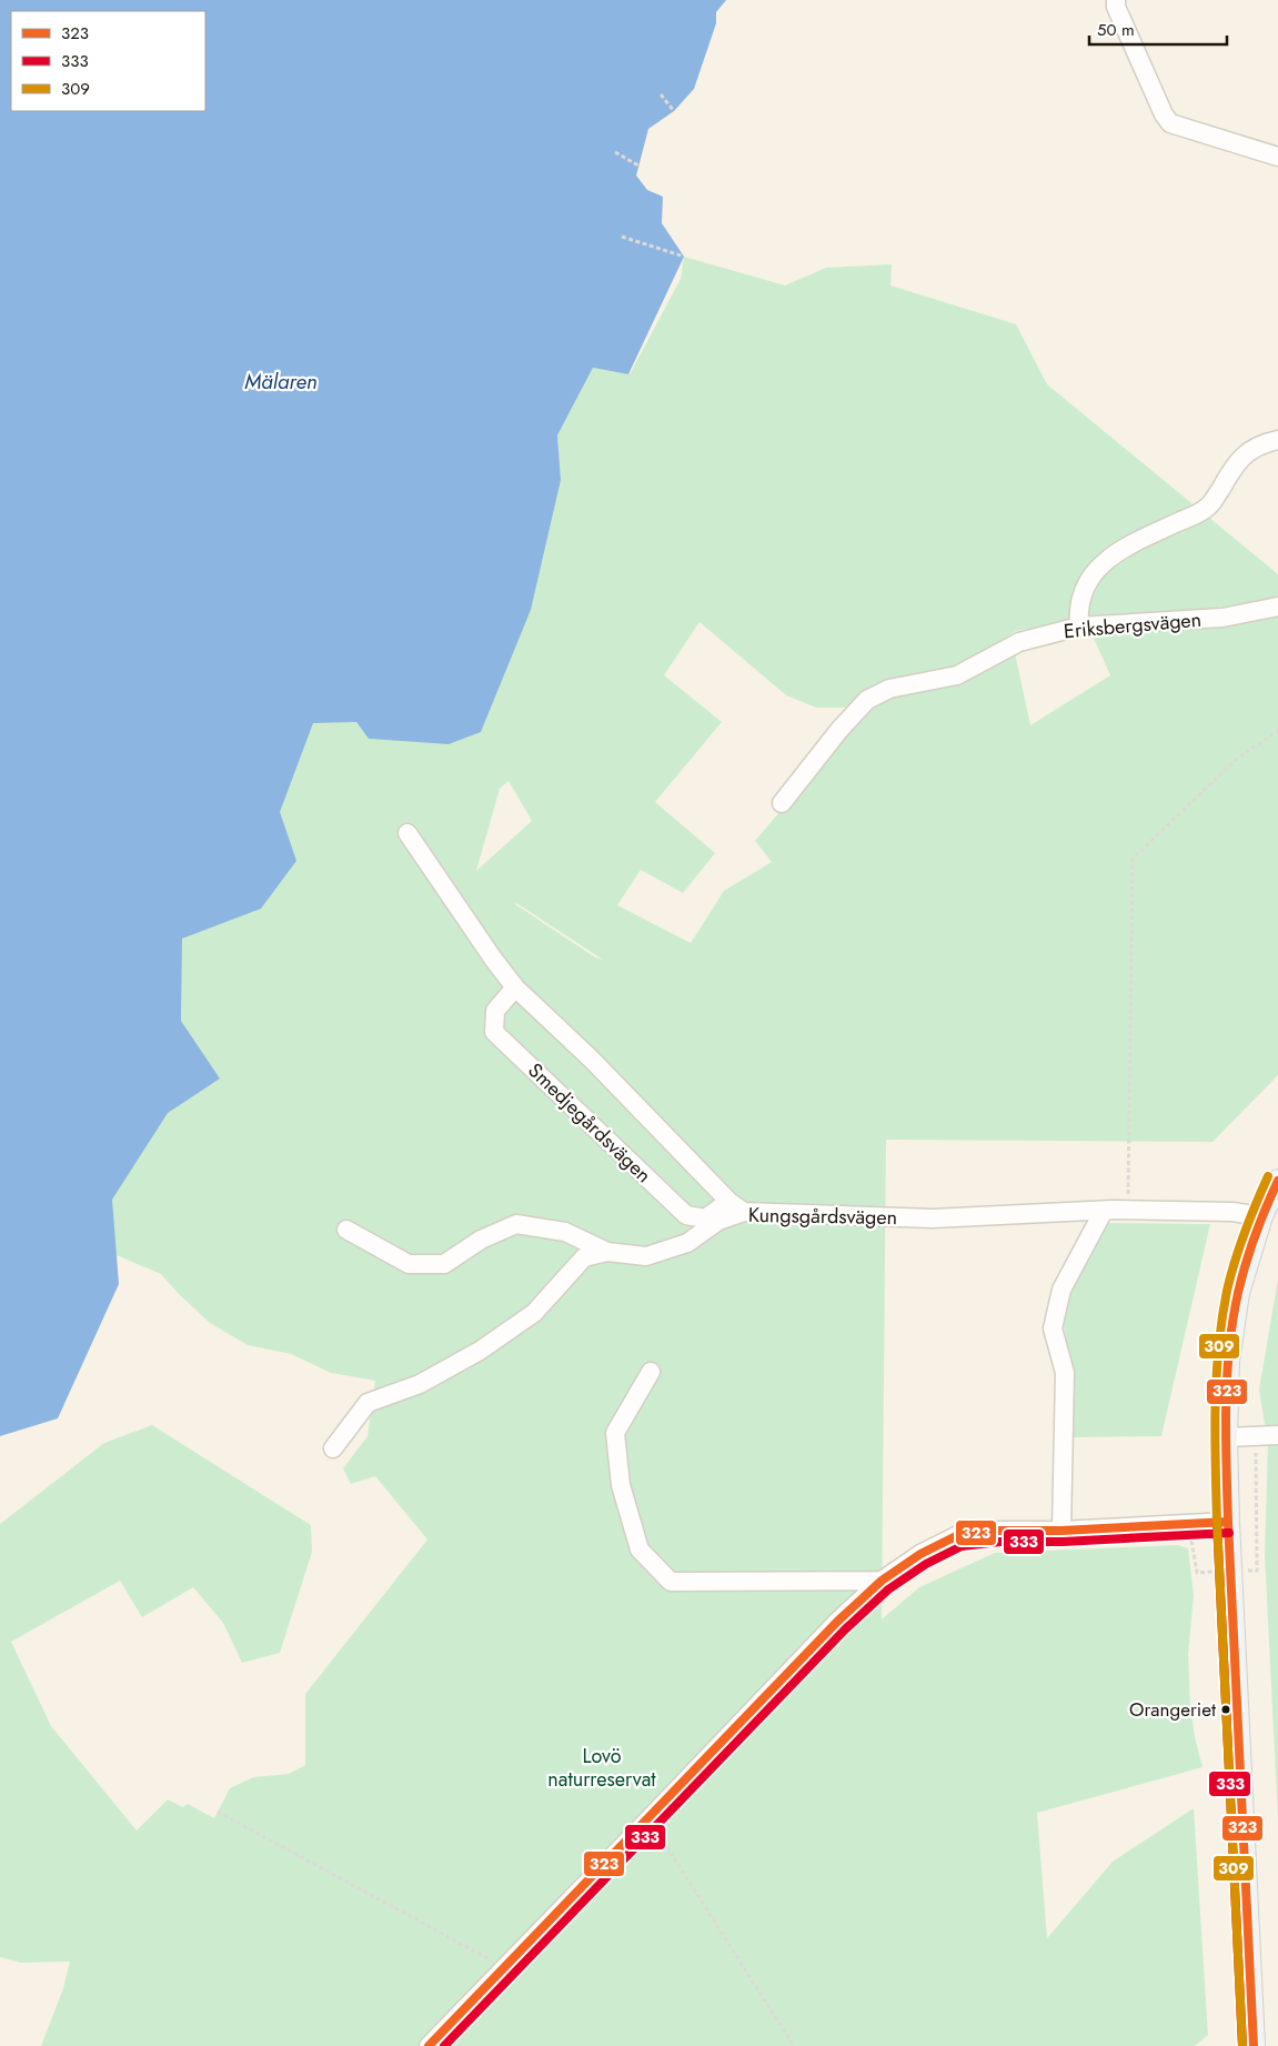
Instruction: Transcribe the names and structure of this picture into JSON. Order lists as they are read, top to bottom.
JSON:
{
  "streets": {
    "street": ["Eriksbergsvägen", "Smedjegårdsvägen", "Kungsgårdsvägen"]
  },
  "crossings": [
    ["Smedjegårdsvägen", "Kungsgårdsvägen"]
  ],
  "water": ["Mälaren"],
  "parks": ["Lovö naturreservat"],
  "places": ["Orangeriet"],
  "lines": ["transit line 309", "transit line 323", "transit line 333"],
  "legend": ["323", "333", "309"],
  "scale_bar": "50 m"
}
